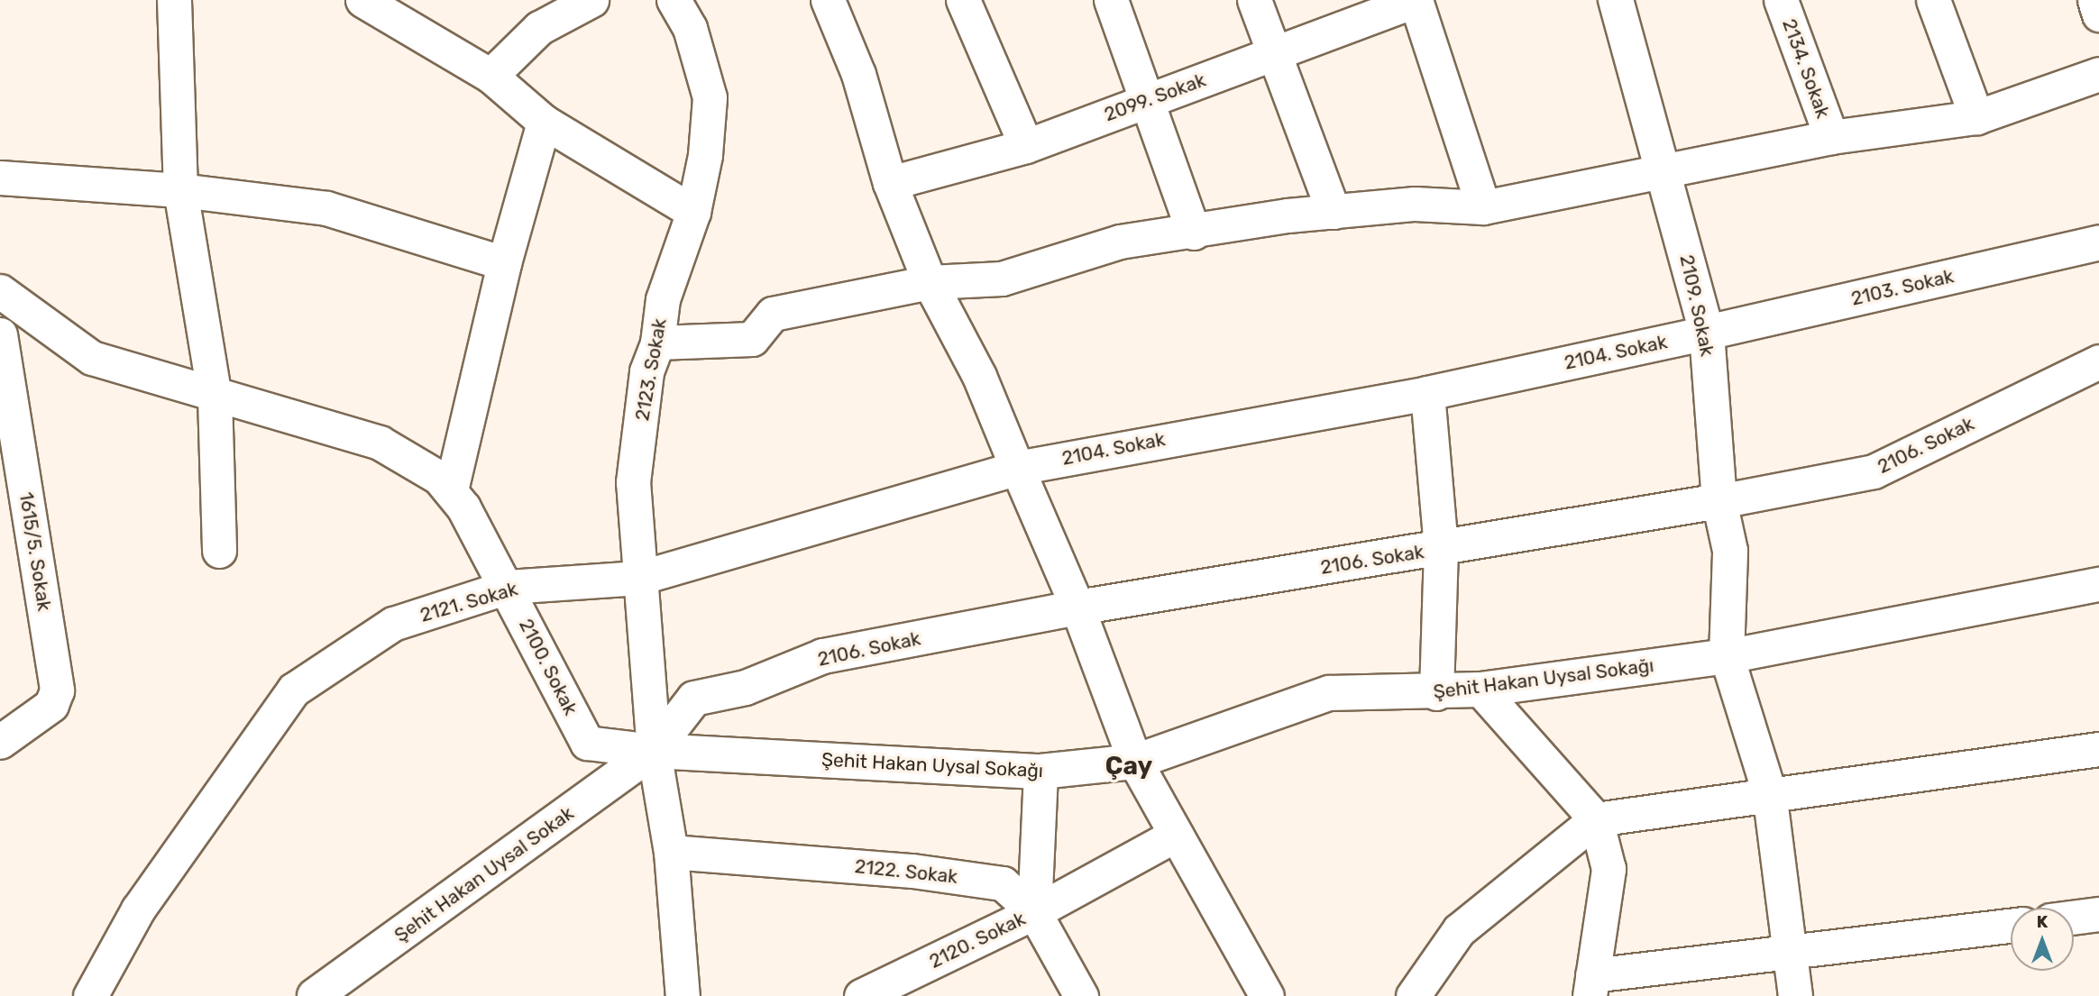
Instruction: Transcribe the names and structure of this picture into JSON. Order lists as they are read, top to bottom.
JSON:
{
  "streets": {
    "main road": [
      "2103. Sokak",
      "2109. Sokak",
      "2106. Sokak",
      "Şehit Hakan Uysal Sokağı",
      "Şehit Hakan Uysal Sokak"
    ],
    "street": [
      "2134. Sokak",
      "2099. Sokak",
      "2104. Sokak",
      "2123. Sokak",
      "1615/5. Sokak",
      "2121. Sokak",
      "2100. Sokak",
      "2122. Sokak",
      "2120. Sokak"
    ]
  },
  "crossings": [
    ["2103. Sokak", "2109. Sokak"],
    ["2103. Sokak", "2104. Sokak"],
    ["2109. Sokak", "2104. Sokak"],
    ["2109. Sokak", "2106. Sokak"],
    ["2109. Sokak", "Şehit Hakan Uysal Sokağı"],
    ["2104. Sokak", "2121. Sokak"],
    ["2123. Sokak", "2106. Sokak"],
    ["2123. Sokak", "2121. Sokak"],
    ["2123. Sokak", "2100. Sokak"],
    ["2123. Sokak", "Şehit Hakan Uysal Sokağı"],
    ["2123. Sokak", "Şehit Hakan Uysal Sokak"],
    ["2106. Sokak", "2100. Sokak"],
    ["2106. Sokak", "Şehit Hakan Uysal Sokağı"],
    ["2106. Sokak", "Şehit Hakan Uysal Sokak"],
    ["2121. Sokak", "2100. Sokak"],
    ["2100. Sokak", "Şehit Hakan Uysal Sokağı"],
    ["2100. Sokak", "Şehit Hakan Uysal Sokak"],
    ["Şehit Hakan Uysal Sokağı", "Şehit Hakan Uysal Sokak"],
    ["Şehit Hakan Uysal Sokağı", "2120. Sokak"],
    ["2122. Sokak", "2120. Sokak"]
  ],
  "districts": ["Çay"],
  "north": "top"
}
